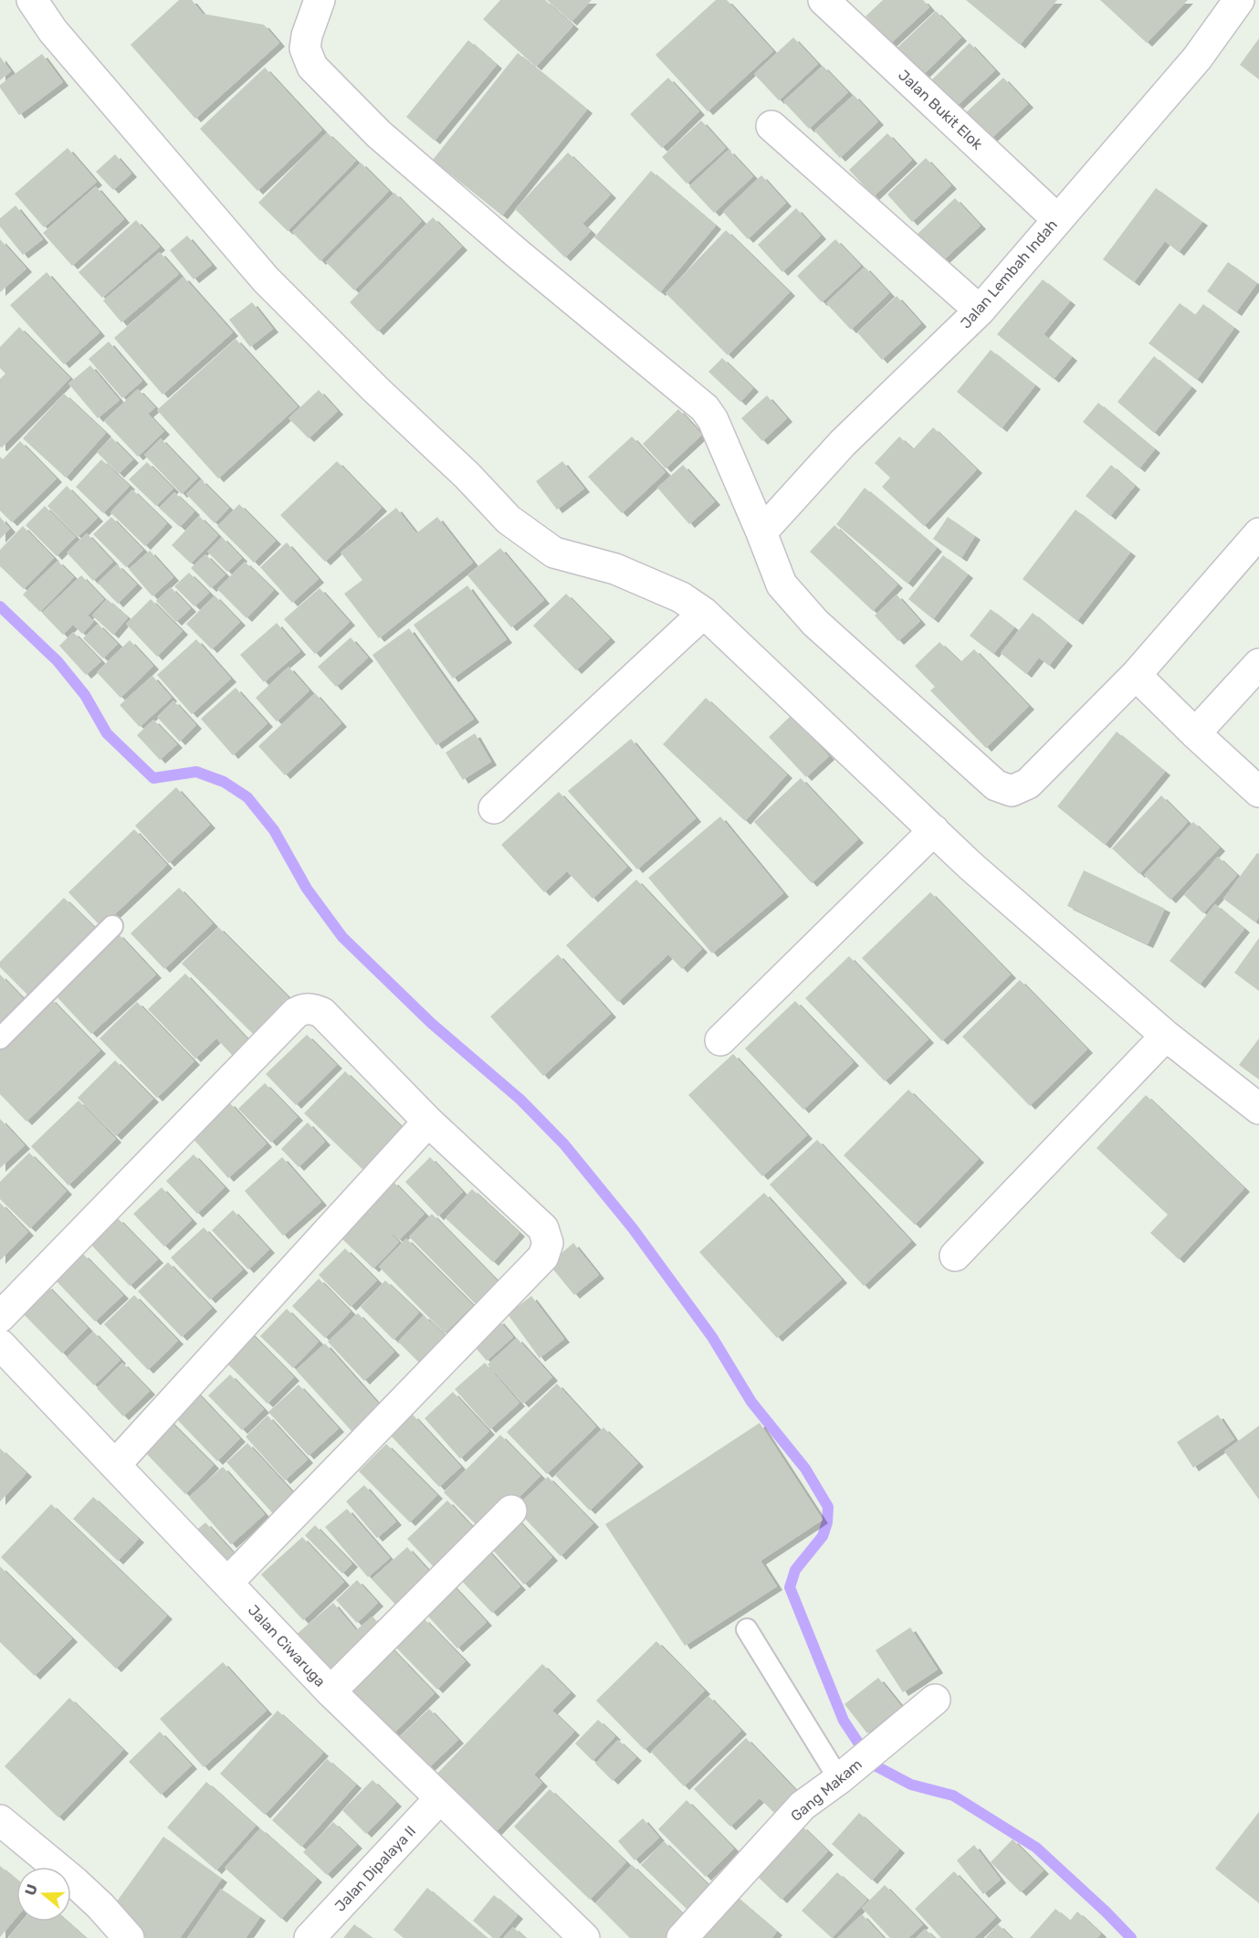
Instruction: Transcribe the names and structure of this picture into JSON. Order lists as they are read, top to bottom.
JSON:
{
  "streets": {
    "street": [
      "Jalan Bukit Elok",
      "Jalan Lembah Indah",
      "Jalan Ciwaruga",
      "Gang Makam",
      "Jalan Dipalaya II"
    ]
  },
  "crossings": [
    ["Jalan Bukit Elok", "Jalan Lembah Indah"],
    ["Jalan Ciwaruga", "Jalan Dipalaya II"]
  ],
  "north": "left"
}
